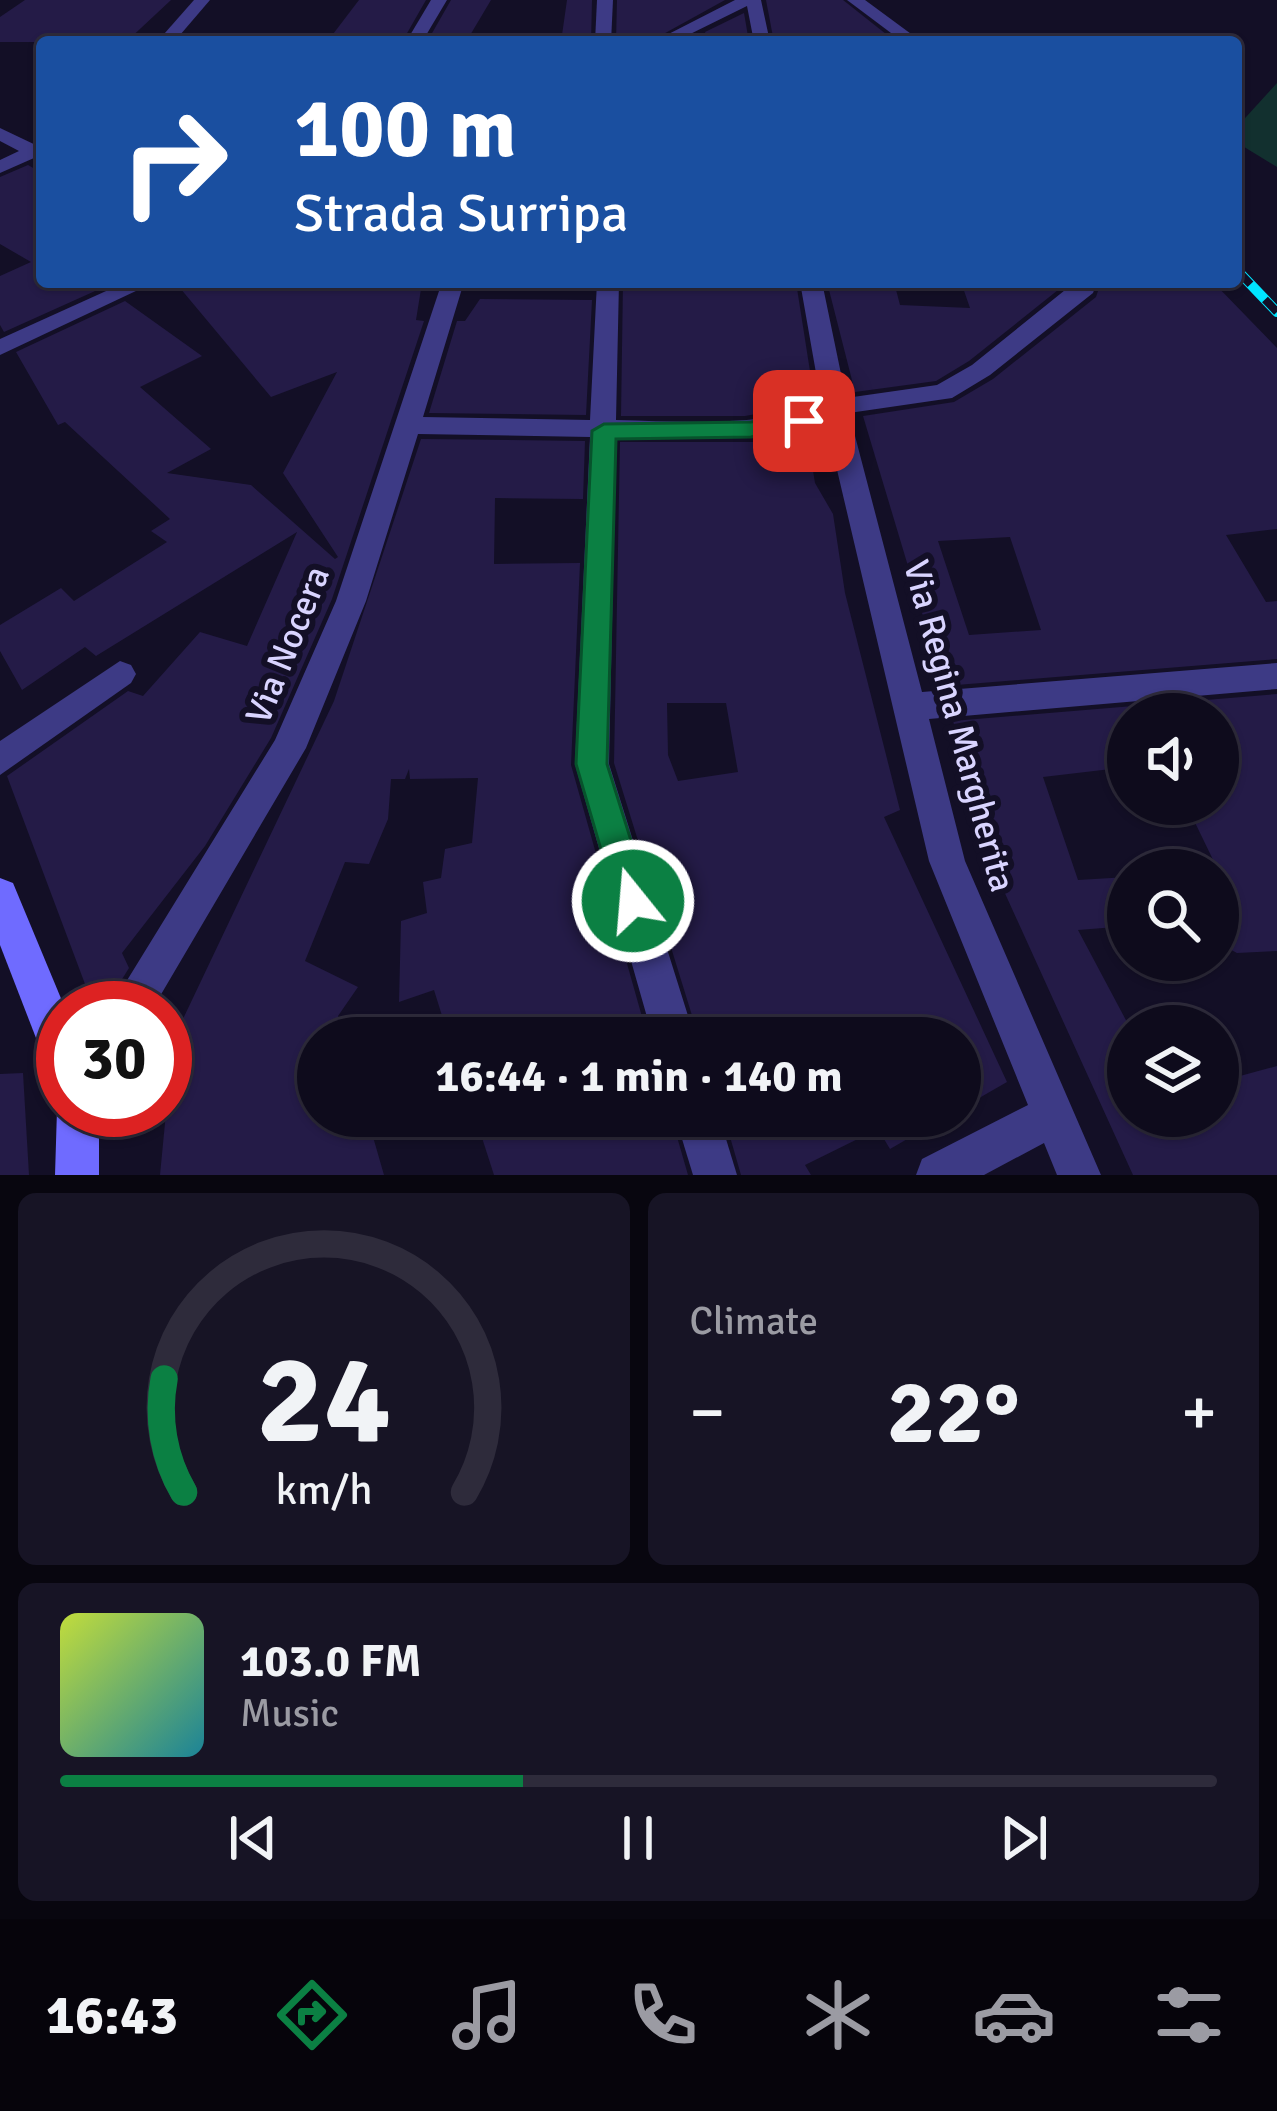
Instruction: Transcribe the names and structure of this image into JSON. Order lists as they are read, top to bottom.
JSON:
{
  "streets": {
    "street": ["Via Nocera", "Via Regina Margherita"]
  },
  "page": {
    "turn": ["100 m", "Strada Surripa"],
    "limit": "30",
    "trip": "16:44 · 1 min · 140 m",
    "tile": "Climate",
    "heat": ["−", "22°", "+"],
    "song": ["103.0 FM", "Music"],
    "tabs": "16:43",
    "gauge": ["24", "km/h"]
  }
}
